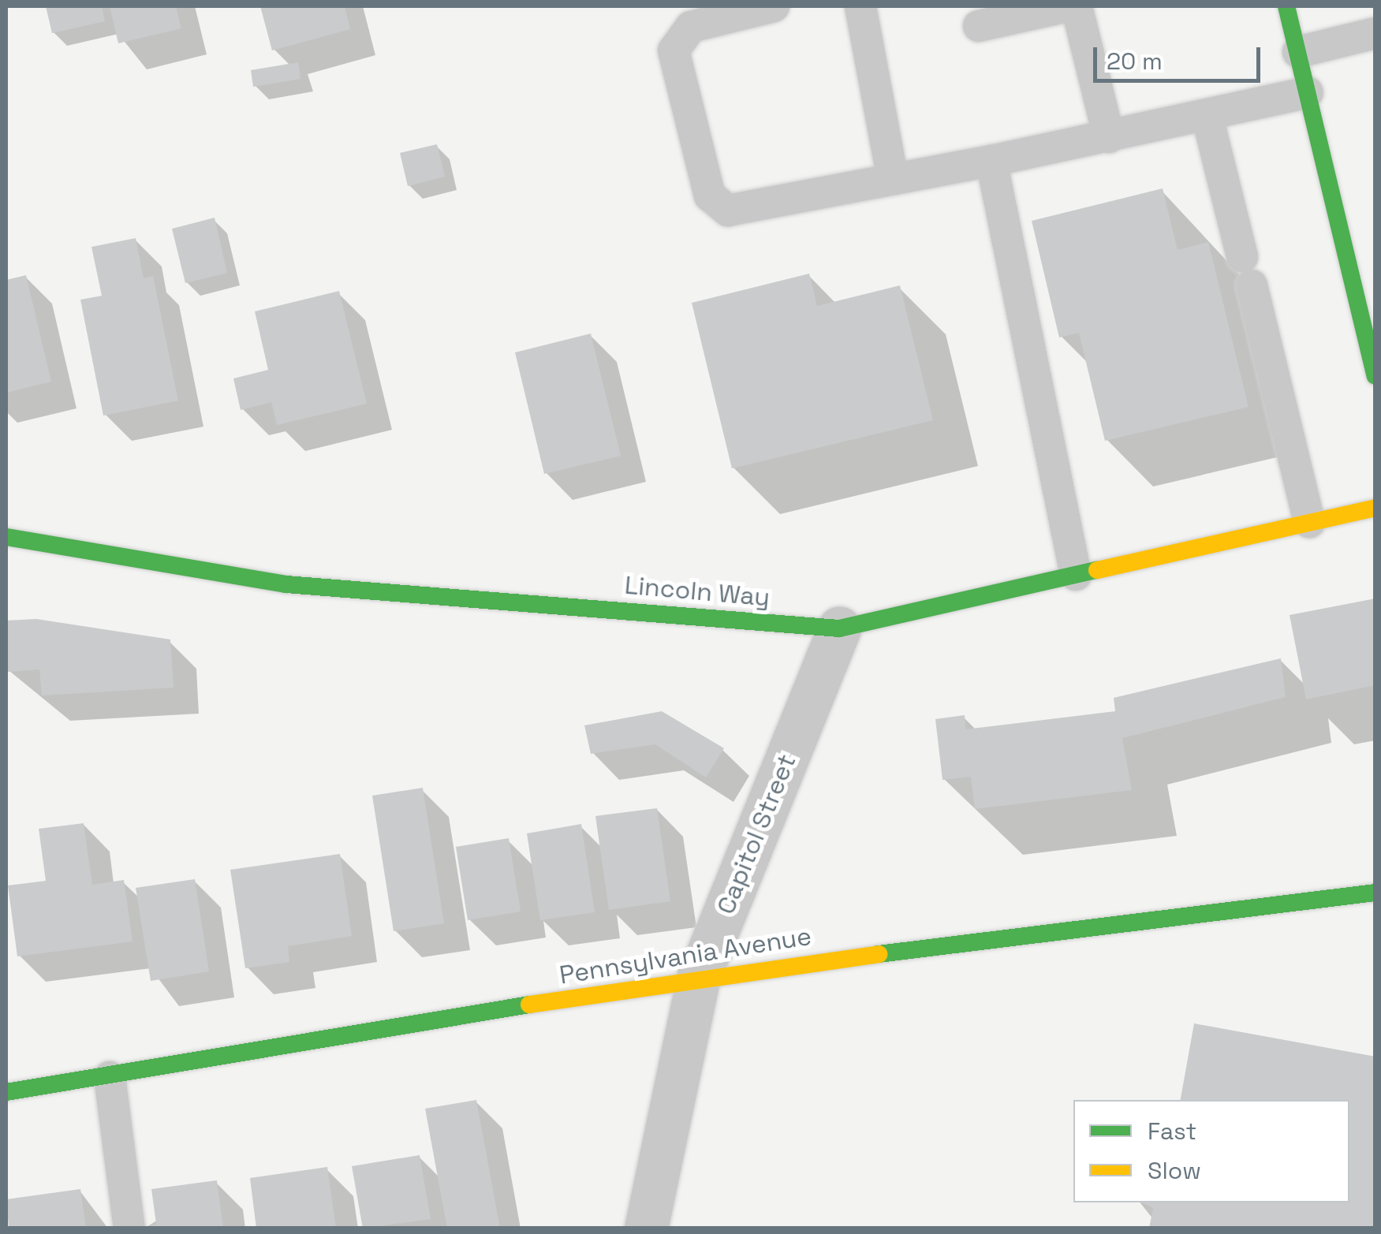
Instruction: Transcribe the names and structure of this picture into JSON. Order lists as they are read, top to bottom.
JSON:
{
  "streets": {
    "street": ["Lincoln Way", "Capitol Street", "Pennsylvania Avenue"]
  },
  "crossings": [
    ["Lincoln Way", "Capitol Street"],
    ["Capitol Street", "Pennsylvania Avenue"]
  ],
  "legend": ["Fast", "Slow"],
  "scale_bar": "20 m"
}
